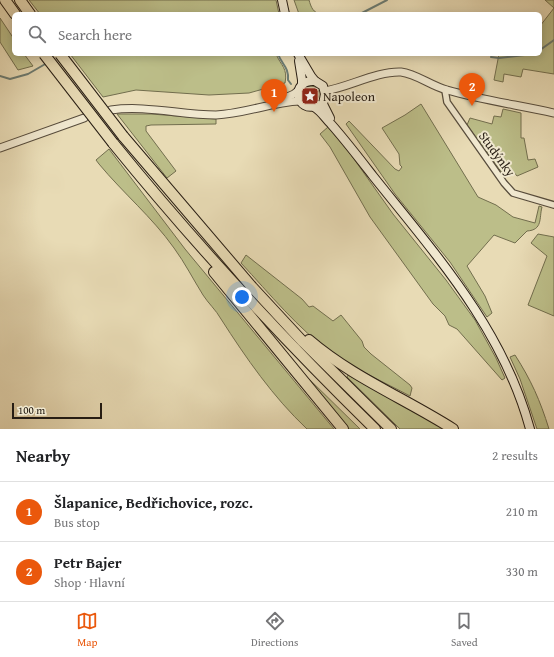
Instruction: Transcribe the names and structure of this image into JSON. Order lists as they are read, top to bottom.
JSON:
{
  "streets": {
    "street": ["Studýnky"]
  },
  "places": {
    "place": ["Napoleon"]
  },
  "scale_bar": "100 m",
  "page": {
    "search": "Search here",
    "pins": ["2", "1"],
    "scale": "100 m",
    "heading": ["Nearby", "2 results"],
    "list": [
      {
        "mark": "1",
        "name": "Šlapanice, Bedřichovice, rozc.",
        "note": "Bus stop",
        "value": "210 m"
      },
      {
        "mark": "2",
        "name": "Petr Bajer",
        "note": "Shop · Hlavní",
        "value": "330 m"
      }
    ],
    "nav": ["Map", "Directions", "Saved"]
  }
}
